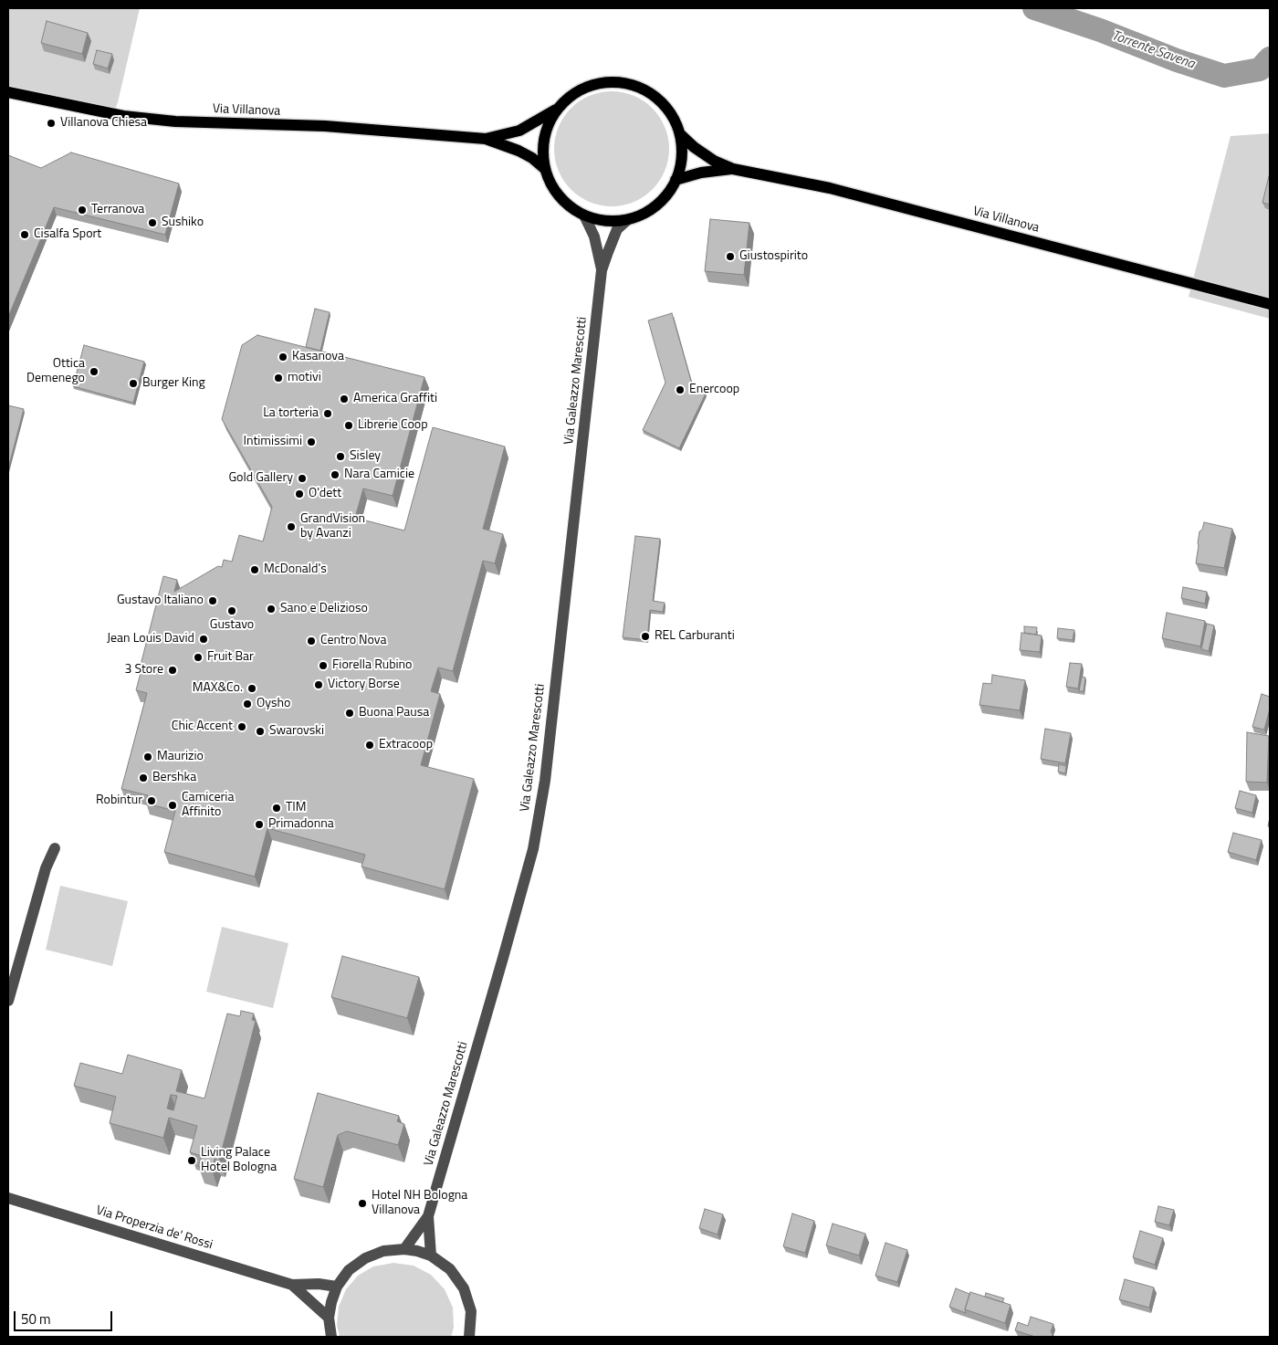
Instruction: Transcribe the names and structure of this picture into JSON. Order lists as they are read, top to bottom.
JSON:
{
  "streets": {
    "main road": ["Via Villanova"],
    "street": ["Via Galeazzo Marescotti", "Via Properzia de' Rossi"]
  },
  "crossings": [
    ["Via Villanova", "Via Galeazzo Marescotti"]
  ],
  "water": ["Torrente Savena"],
  "places": [
    "Villanova Chiesa",
    "Terranova",
    "Sushiko",
    "Cisalfa Sport",
    "Giustospirito",
    "Kasanova",
    "Ottica Demenego",
    "motivi",
    "Burger King",
    "Enercoop",
    "America Graffiti",
    "La torteria",
    "Librerie Coop",
    "Intimissimi",
    "Sisley",
    "Nara Camicie",
    "Gold Gallery",
    "O'dett",
    "GrandVision by Avanzi",
    "McDonald's",
    "Gustavo Italiano",
    "Sano e Delizioso",
    "Gustavo",
    "REL Carburanti",
    "Jean Louis David",
    "Centro Nova",
    "Fruit Bar",
    "Fiorella Rubino",
    "3 Store",
    "Victory Borse",
    "MAX&Co.",
    "Oysho",
    "Buona Pausa",
    "Chic Accent",
    "Swarovski",
    "Extracoop",
    "Maurizio",
    "Bershka",
    "Robintur",
    "Camiceria Affinito",
    "TIM",
    "Primadonna",
    "Living Palace Hotel Bologna",
    "Hotel NH Bologna Villanova"
  ],
  "scale_bar": "50 m"
}
